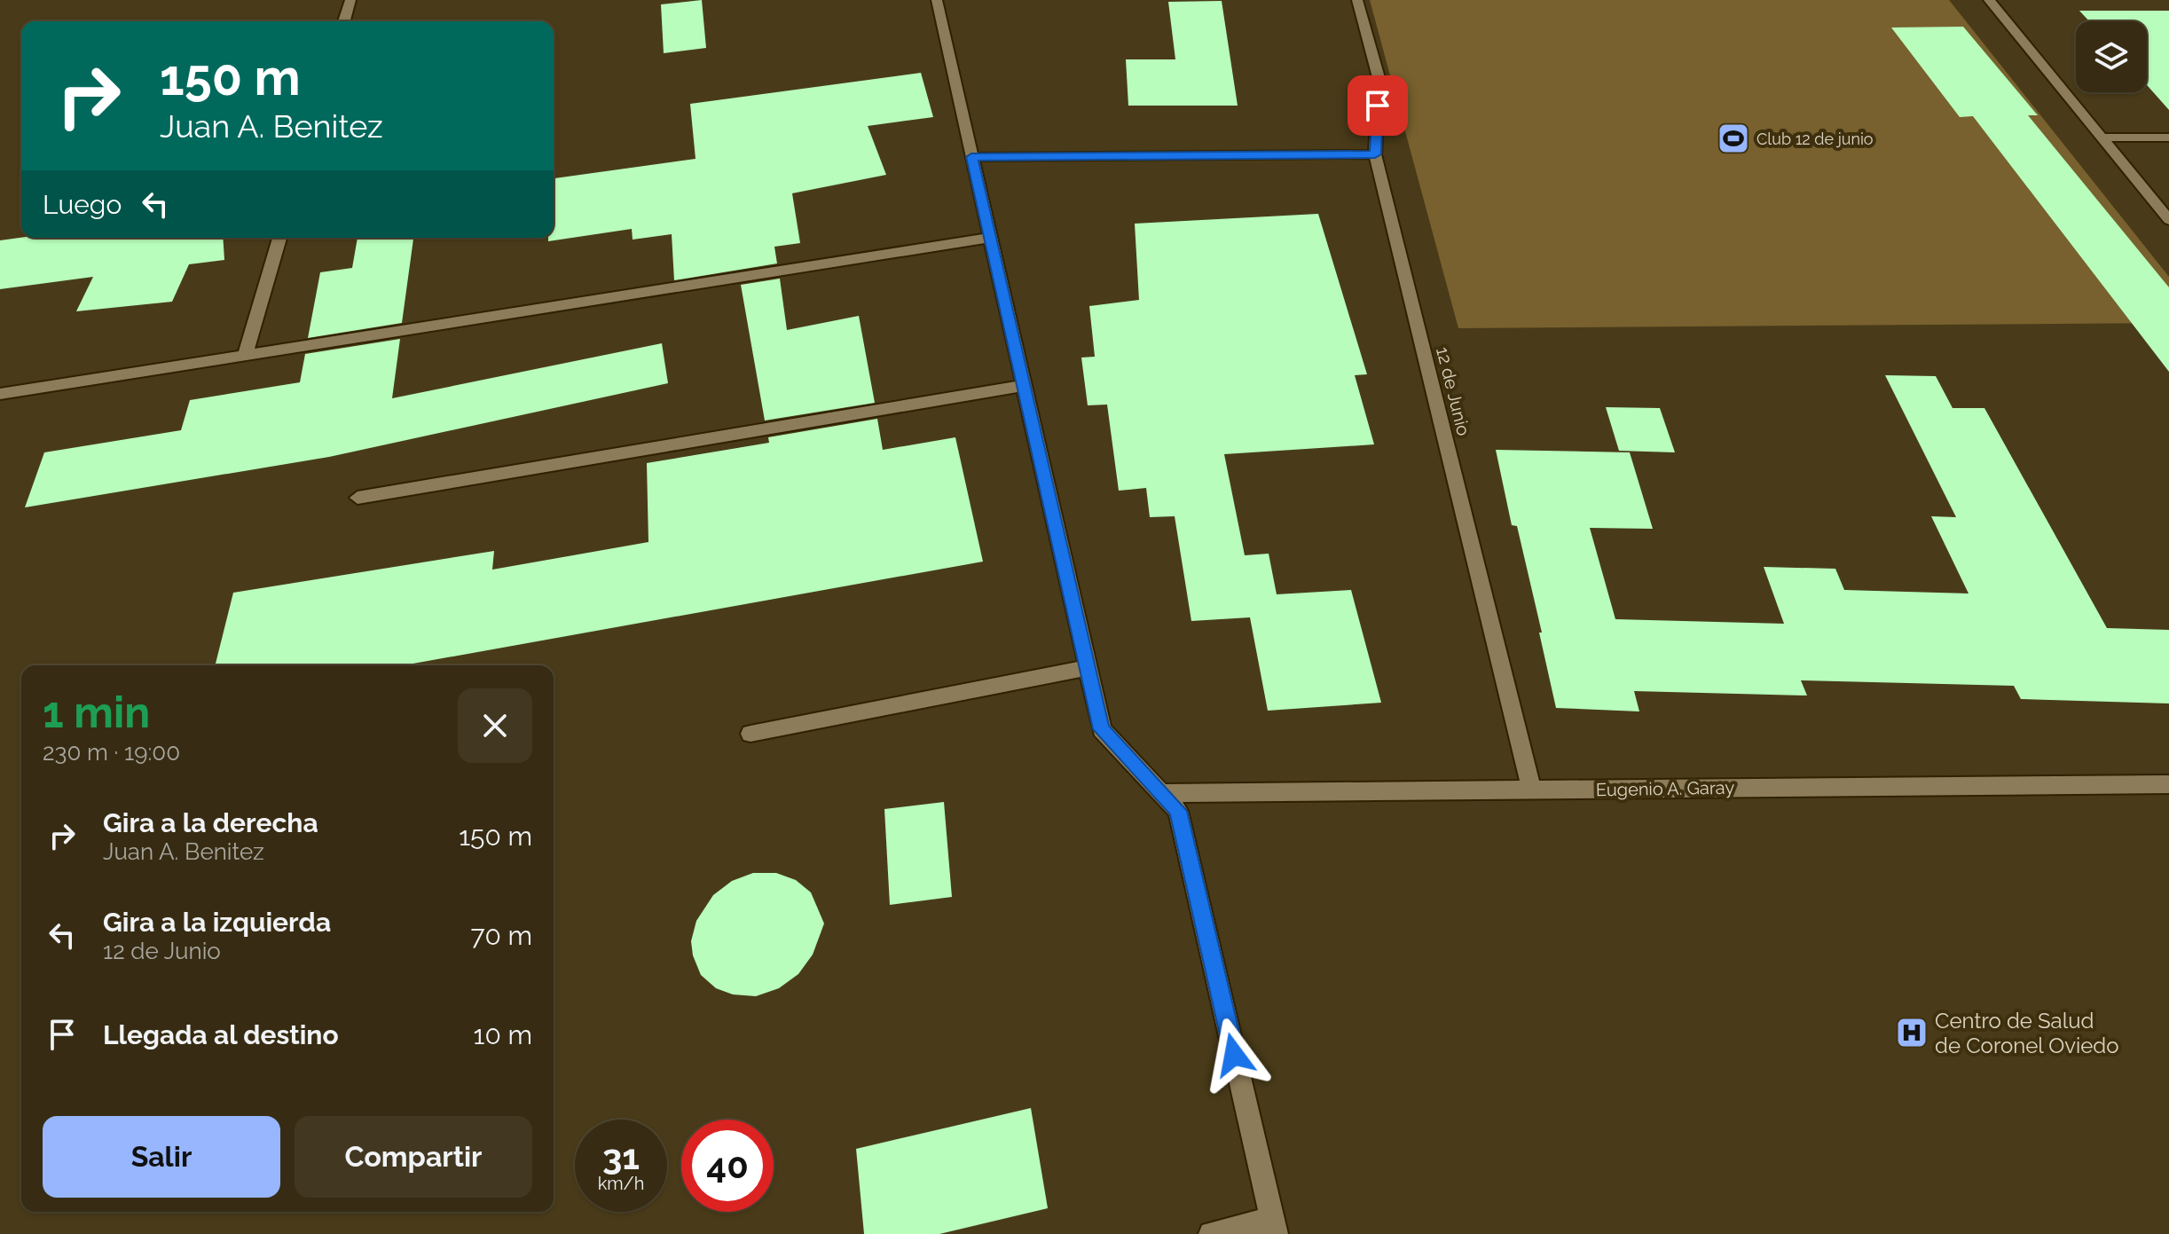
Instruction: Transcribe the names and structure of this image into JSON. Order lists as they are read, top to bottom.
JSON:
{
  "streets": {
    "street": ["12 de Junio", "Eugenio A. Garay"]
  },
  "crossings": [
    ["12 de Junio", "Eugenio A. Garay"]
  ],
  "places": {
    "sports": ["Club 12 de junio"],
    "hospital": ["Centro de Salud de Coronel Oviedo"]
  },
  "page": {
    "turn": ["150 m", "Juan A. Benitez"],
    "then": "Luego",
    "heading": ["1 min", "230 m · 19:00"],
    "list": [
      {
        "name": "Gira a la derecha",
        "note": "Juan A. Benitez",
        "value": "150 m"
      },
      {
        "name": "Gira a la izquierda",
        "note": "12 de Junio",
        "value": "70 m"
      },
      {
        "name": "Llegada al destino",
        "value": "10 m"
      }
    ],
    "buttons": ["Salir", "Compartir"],
    "speed": "31 km/h",
    "limit": "40"
  }
}
